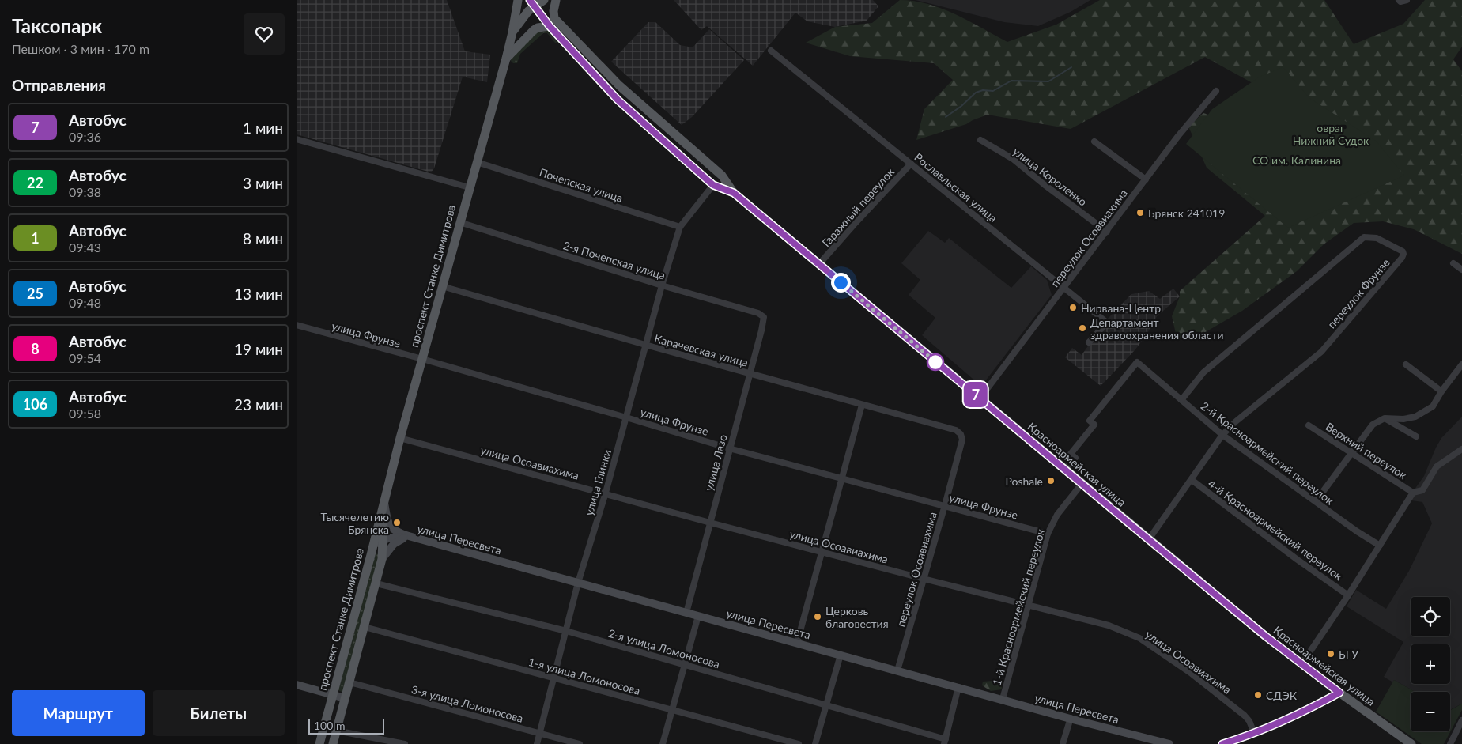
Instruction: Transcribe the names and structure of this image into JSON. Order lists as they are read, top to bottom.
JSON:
{
  "streets": {
    "main road": ["проспект Станке Димитрова", "Красноармейская улица", "улица Пересвета"],
    "street": [
      "улица Короленко",
      "Почепская улица",
      "Рославльская улица",
      "Гаражный переулок",
      "переулок Осоавиахима",
      "2-я Почепская улица",
      "переулок Фрунзе",
      "улица Фрунзе",
      "Карачевская улица",
      "Верхний переулок",
      "2-й Красноармейский переулок",
      "улица Осоавиахима",
      "улица Лазо",
      "улица Глинки",
      "4-й Красноармейский переулок",
      "1-й Красноармейский переулок",
      "2-я улица Ломоносова",
      "1-я улица Ломоносова",
      "3-я улица Ломоносова"
    ]
  },
  "crossings": [
    ["улица Короленко", "переулок Осоавиахима"],
    ["Почепская улица", "проспект Станке Димитрова"],
    ["Почепская улица", "улица Глинки"],
    ["Рославльская улица", "Гаражный переулок"],
    ["Рославльская улица", "переулок Осоавиахима"],
    ["Гаражный переулок", "Красноармейская улица"],
    ["переулок Осоавиахима", "улица Фрунзе"],
    ["переулок Осоавиахима", "Карачевская улица"],
    ["переулок Осоавиахима", "улица Осоавиахима"],
    ["переулок Осоавиахима", "Красноармейская улица"],
    ["переулок Осоавиахима", "улица Пересвета"],
    ["2-я Почепская улица", "проспект Станке Димитрова"],
    ["2-я Почепская улица", "улица Лазо"],
    ["2-я Почепская улица", "улица Глинки"],
    ["проспект Станке Димитрова", "улица Фрунзе"],
    ["проспект Станке Димитрова", "Карачевская улица"],
    ["проспект Станке Димитрова", "улица Осоавиахима"],
    ["проспект Станке Димитрова", "улица Пересвета"],
    ["проспект Станке Димитрова", "2-я улица Ломоносова"],
    ["проспект Станке Димитрова", "1-я улица Ломоносова"],
    ["проспект Станке Димитрова", "3-я улица Ломоносова"],
    ["переулок Фрунзе", "2-й Красноармейский переулок"],
    ["переулок Фрунзе", "Красноармейская улица"],
    ["переулок Фрунзе", "4-й Красноармейский переулок"],
    ["улица Фрунзе", "улица Лазо"],
    ["улица Фрунзе", "улица Глинки"],
    ["улица Фрунзе", "1-й Красноармейский переулок"],
    ["Карачевская улица", "улица Лазо"],
    ["Карачевская улица", "улица Глинки"],
    ["2-й Красноармейский переулок", "Красноармейская улица"],
    ["улица Осоавиахима", "улица Лазо"],
    ["улица Осоавиахима", "улица Глинки"],
    ["улица Осоавиахима", "1-й Красноармейский переулок"],
    ["улица Лазо", "улица Пересвета"],
    ["Красноармейская улица", "1-й Красноармейский переулок"],
    ["улица Глинки", "улица Пересвета"],
    ["улица Глинки", "2-я улица Ломоносова"],
    ["улица Глинки", "1-я улица Ломоносова"],
    ["улица Глинки", "3-я улица Ломоносова"],
    ["улица Пересвета", "1-й Красноармейский переулок"]
  ],
  "parks": ["овраг Нижний Судок", "СО им. Калинина"],
  "places": [
    "Брянск 241019",
    "Нирвана-Центр",
    "Департамент здравоохранения области",
    "Poshale",
    "Тысячелетию Брянска",
    "Церковь благовестия",
    "БГУ",
    "СДЭК"
  ],
  "lines": ["bus line 7"],
  "scale_bar": "100 m",
  "page": {
    "heading": [
      ["Таксопарк", "Пешком · 3 мин · 170 m"],
      "Отправления"
    ],
    "on_map": "7",
    "list": [
      {
        "mark": "7",
        "name": "Автобус",
        "note": "09:36",
        "value": "1 мин"
      },
      {
        "mark": "22",
        "name": "Автобус",
        "note": "09:38",
        "value": "3 мин"
      },
      {
        "mark": "1",
        "name": "Автобус",
        "note": "09:43",
        "value": "8 мин"
      },
      {
        "mark": "25",
        "name": "Автобус",
        "note": "09:48",
        "value": "13 мин"
      },
      {
        "mark": "8",
        "name": "Автобус",
        "note": "09:54",
        "value": "19 мин"
      },
      {
        "mark": "106",
        "name": "Автобус",
        "note": "09:58",
        "value": "23 мин"
      }
    ],
    "map_buttons": ["+", "−"],
    "buttons": ["Маршрут", "Билеты"],
    "scale": "100 m"
  }
}
